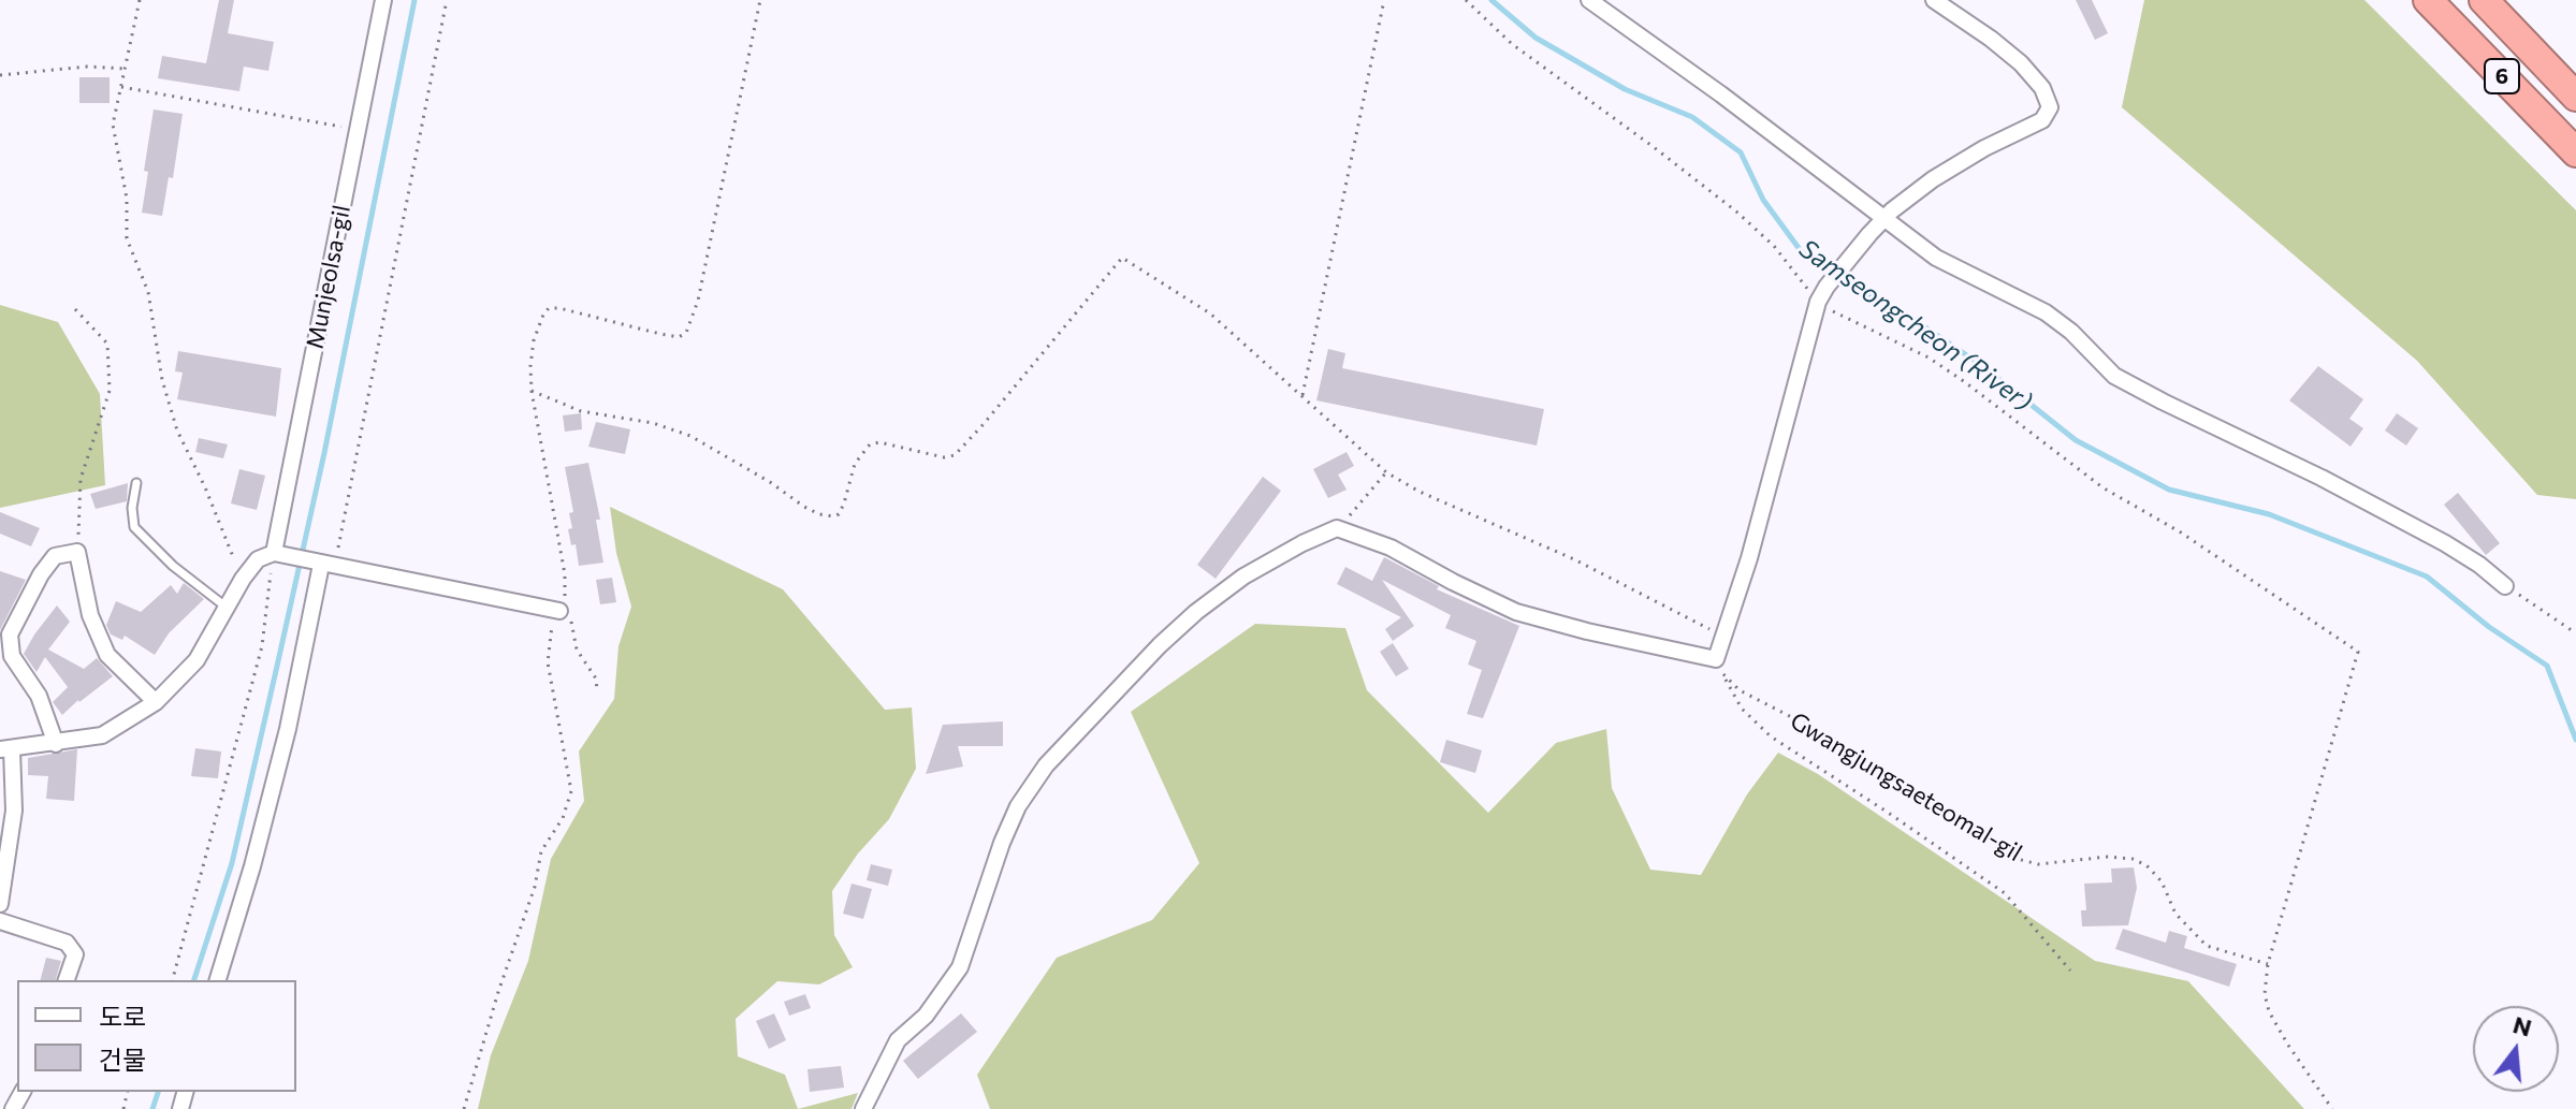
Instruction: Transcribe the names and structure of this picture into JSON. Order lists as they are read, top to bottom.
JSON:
{
  "streets": {
    "highway": ["6"],
    "street": ["Munjeolsa-gil"],
    "path": ["Gwangjungsaeteomal-gil"]
  },
  "water": ["Samseongcheon (River)"],
  "legend": ["도로", "건물"],
  "north": "top"
}
